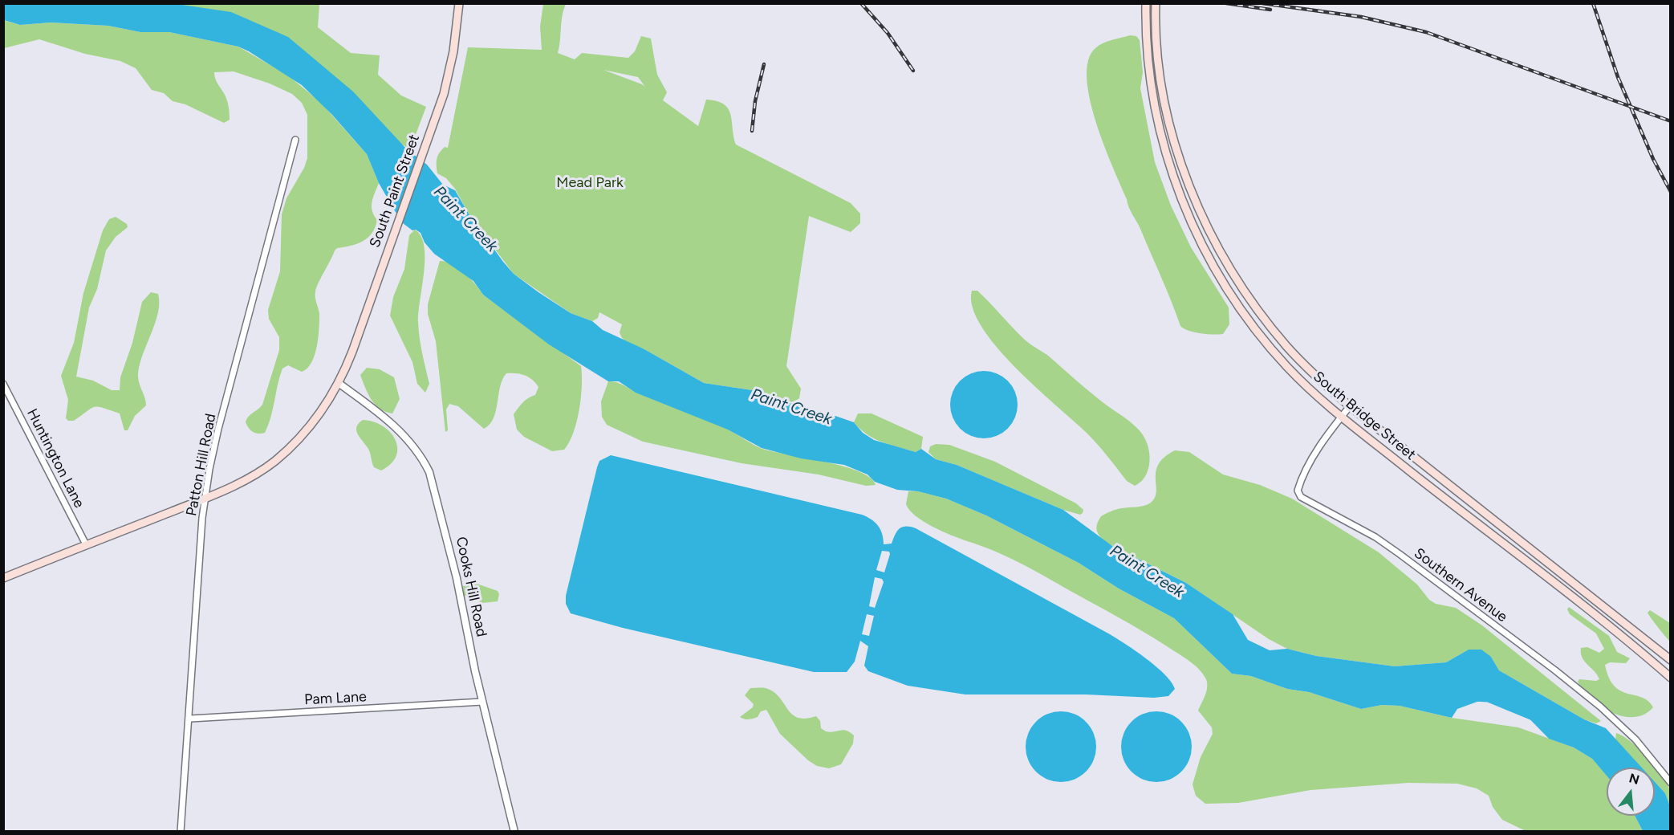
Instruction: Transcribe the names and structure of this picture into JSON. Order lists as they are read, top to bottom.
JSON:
{
  "streets": {
    "main road": ["South Paint Street", "South Bridge Street"],
    "street": [
      "Huntington Lane",
      "Patton Hill Road",
      "Southern Avenue",
      "Cooks Hill Road",
      "Pam Lane"
    ]
  },
  "crossings": [
    ["South Paint Street", "Huntington Lane"],
    ["South Paint Street", "Patton Hill Road"],
    ["South Paint Street", "Cooks Hill Road"],
    ["South Bridge Street", "Southern Avenue"],
    ["Patton Hill Road", "Pam Lane"],
    ["Cooks Hill Road", "Pam Lane"]
  ],
  "water": ["Paint Creek"],
  "parks": ["Mead Park"],
  "north": "top"
}
